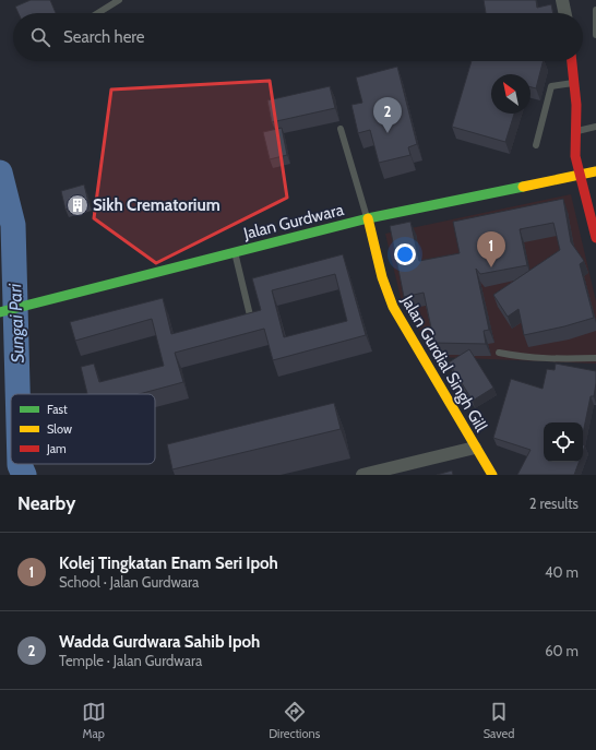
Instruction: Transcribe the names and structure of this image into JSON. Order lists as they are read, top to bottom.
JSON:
{
  "streets": {
    "street": ["Jalan Gurdwara", "Jalan Gurdial Singh Gill"]
  },
  "crossings": [
    ["Jalan Gurdwara", "Jalan Gurdial Singh Gill"]
  ],
  "water": ["Sungai Pari"],
  "places": {
    "building": ["Sikh Crematorium"]
  },
  "legend": ["Fast", "Slow", "Jam"],
  "north": "top left",
  "page": {
    "search": "Search here",
    "pins": ["2", "1"],
    "heading": ["Nearby", "2 results"],
    "list": [
      {
        "mark": "1",
        "name": "Kolej Tingkatan Enam Seri Ipoh",
        "note": "School · Jalan Gurdwara",
        "value": "40 m"
      },
      {
        "mark": "2",
        "name": "Wadda Gurdwara Sahib Ipoh",
        "note": "Temple · Jalan Gurdwara",
        "value": "60 m"
      }
    ],
    "nav": ["Map", "Directions", "Saved"]
  }
}
